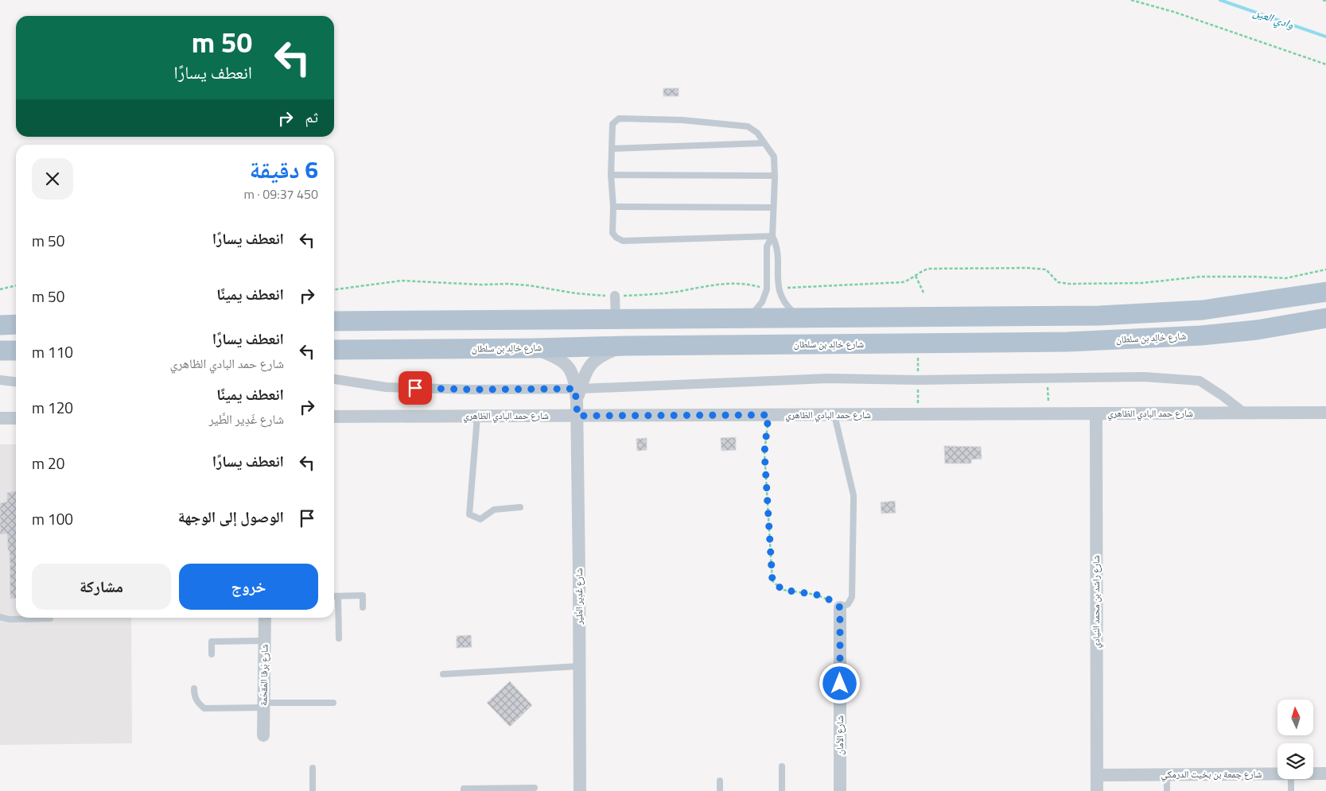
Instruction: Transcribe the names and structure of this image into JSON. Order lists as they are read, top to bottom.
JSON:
{
  "streets": {
    "main road": ["شارع خالِد بن سلطان"],
    "street": [
      "شارع حمد البادي الظاهري",
      "شارع غَدِير الطَّير",
      "شارع راشد بن محمد النيادي",
      "شارع بَرقا المَقحَمة",
      "شارع الأمان",
      "شارع جمعة بن بخيت الدرمكي"
    ]
  },
  "crossings": [
    ["شارع خالِد بن سلطان", "شارع غَدِير الطَّير"],
    ["شارع حمد البادي الظاهري", "شارع غَدِير الطَّير"],
    ["شارع حمد البادي الظاهري", "شارع راشد بن محمد النيادي"],
    ["شارع راشد بن محمد النيادي", "شارع جمعة بن بخيت الدرمكي"]
  ],
  "water": ["وادي العين"],
  "north": "top",
  "page": {
    "turn": ["50 m", "انعطف يسارًا"],
    "then": "ثم",
    "heading": ["6 دقيقة", "450 m · 09:37"],
    "list": [
      {
        "name": "انعطف يسارًا",
        "value": "50 m"
      },
      {
        "name": "انعطف يمينًا",
        "value": "50 m"
      },
      {
        "name": "انعطف يسارًا",
        "note": "شارع حمد البادي الظاهري",
        "value": "110 m"
      },
      {
        "name": "انعطف يمينًا",
        "note": "شارع غَدِير الطَّير",
        "value": "120 m"
      },
      {
        "name": "انعطف يسارًا",
        "value": "20 m"
      },
      {
        "name": "الوصول إلى الوجهة",
        "value": "100 m"
      }
    ],
    "buttons": ["خروج", "مشاركة"]
  }
}
